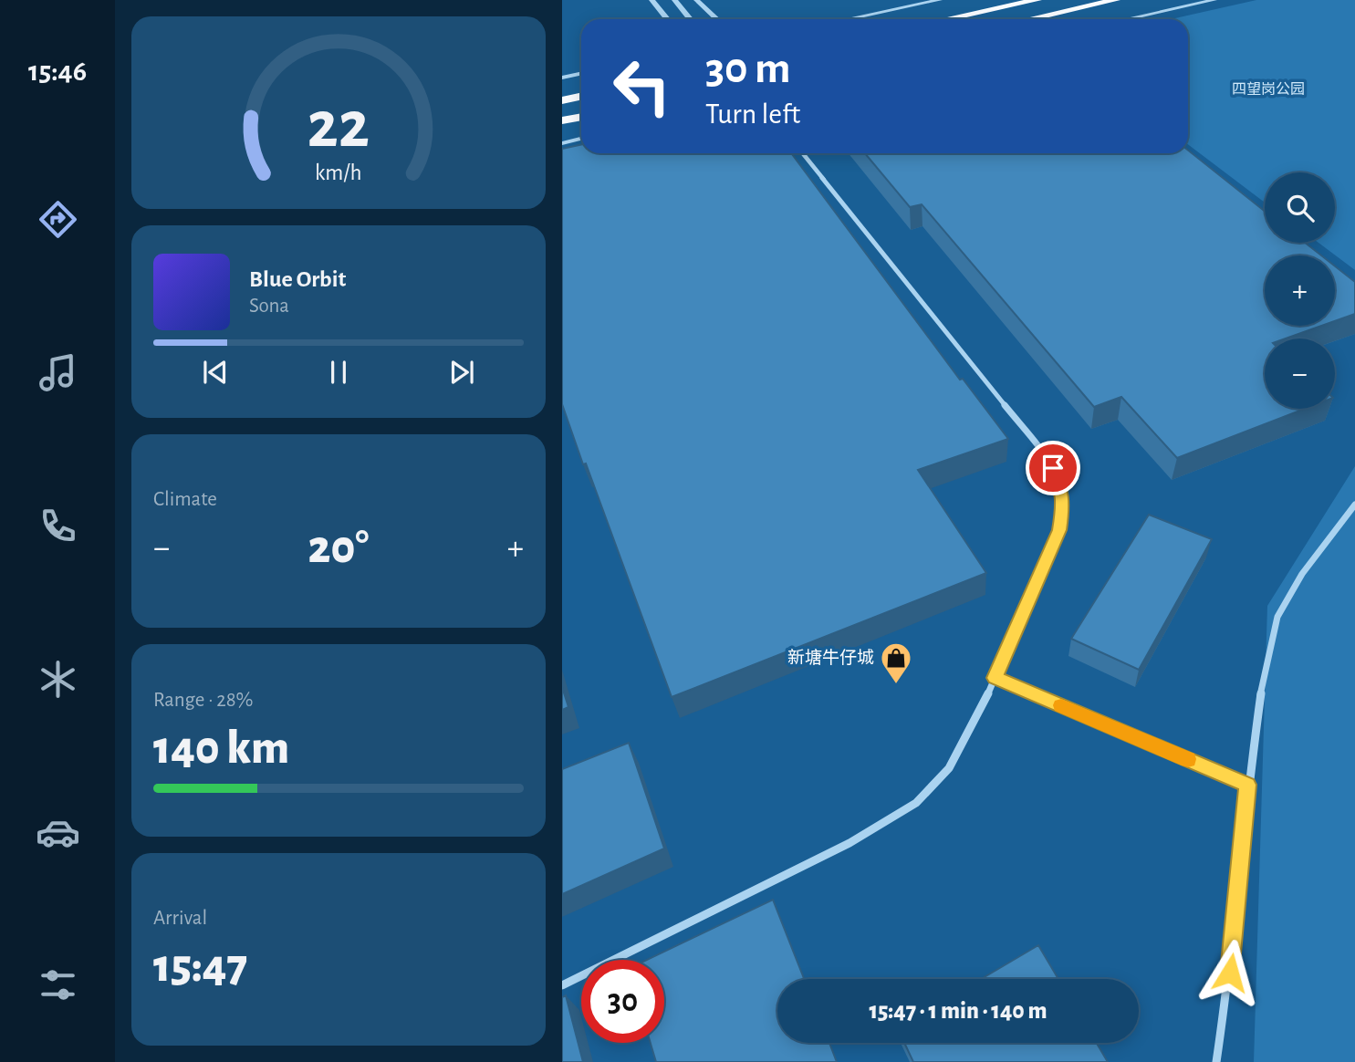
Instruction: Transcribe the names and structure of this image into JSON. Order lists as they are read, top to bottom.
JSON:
{
  "parks": ["四望岗公园"],
  "places": {
    "shop": ["新塘牛仔城"]
  },
  "page": {
    "tabs": "15:46",
    "turn": ["30 m", "Turn left"],
    "map_buttons": ["+", "−"],
    "song": ["Blue Orbit", "Sona"],
    "tile": [
      "Climate",
      ["Range · 28%", "140 km"],
      ["Arrival", "15:47"]
    ],
    "heat": ["−", "20°", "+"],
    "limit": "30",
    "trip": "15:47 · 1 min · 140 m",
    "gauge": ["22", "km/h"]
  }
}
